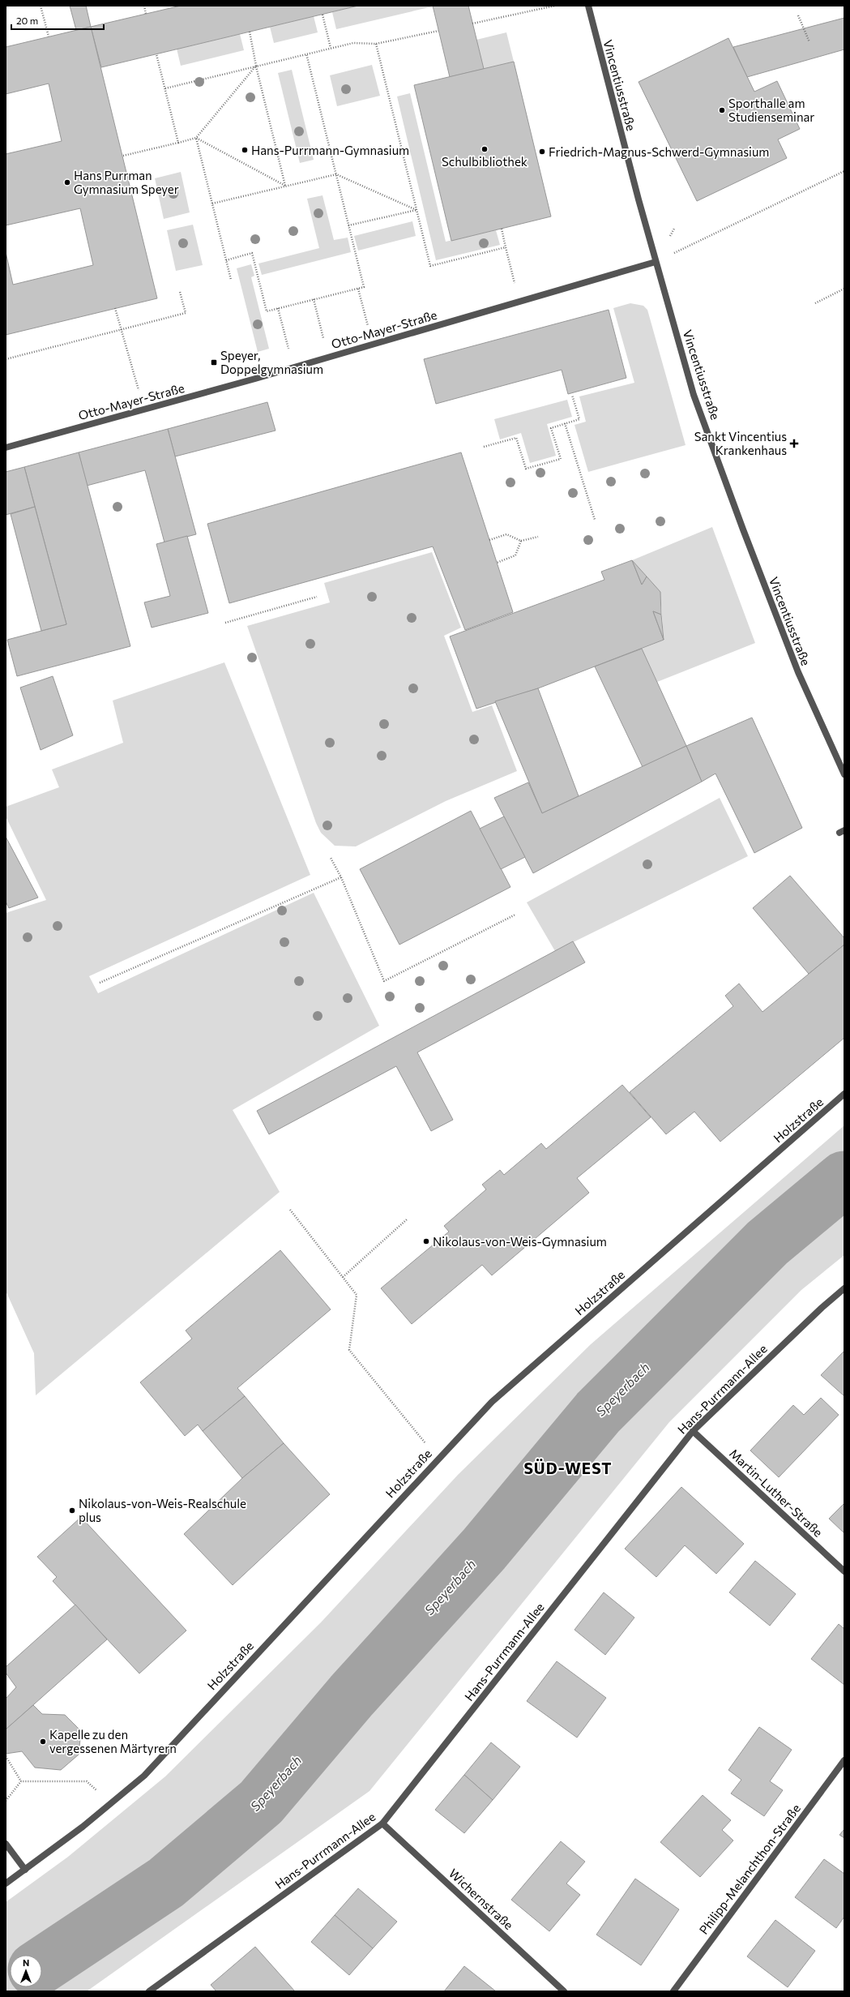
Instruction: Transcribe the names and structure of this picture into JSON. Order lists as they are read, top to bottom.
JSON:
{
  "streets": {
    "street": [
      "Vincentiusstraße",
      "Otto-Mayer-Straße",
      "Holzstraße",
      "Hans-Purrmann-Allee",
      "Martin-Luther-Straße",
      "Philipp-Melanchthon-Straße",
      "Wichernstraße"
    ]
  },
  "crossings": [
    ["Vincentiusstraße", "Otto-Mayer-Straße"],
    ["Hans-Purrmann-Allee", "Martin-Luther-Straße"],
    ["Hans-Purrmann-Allee", "Wichernstraße"]
  ],
  "districts": ["SÜD-WEST"],
  "water": ["Speyerbach"],
  "places": {
    "other": [
      "Sporthalle am Studienseminar",
      "Schulbibliothek",
      "Hans-Purrmann-Gymnasium",
      "Friedrich-Magnus-Schwerd-Gymnasium",
      "Hans Purrman Gymnasium Speyer",
      "Nikolaus-von-Weis-Gymnasium",
      "Nikolaus-von-Weis-Realschule plus",
      "Kapelle zu den vergessenen Märtyrern"
    ],
    "transit": ["Speyer, Doppelgymnasium"],
    "health": ["Sankt Vincentius Krankenhaus"]
  },
  "scale_bar": "20 m",
  "north": "top"
}
